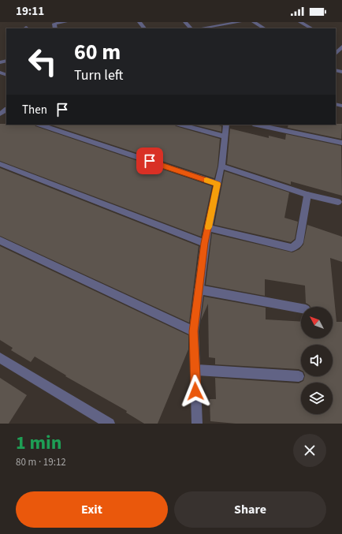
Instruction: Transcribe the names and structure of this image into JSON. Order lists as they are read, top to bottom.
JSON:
{
  "north": "top left",
  "page": {
    "status": "19:11",
    "turn": ["60 m", "Turn left"],
    "then": "Then",
    "heading": ["1 min", "80 m · 19:12"],
    "buttons": ["Exit", "Share"]
  }
}
